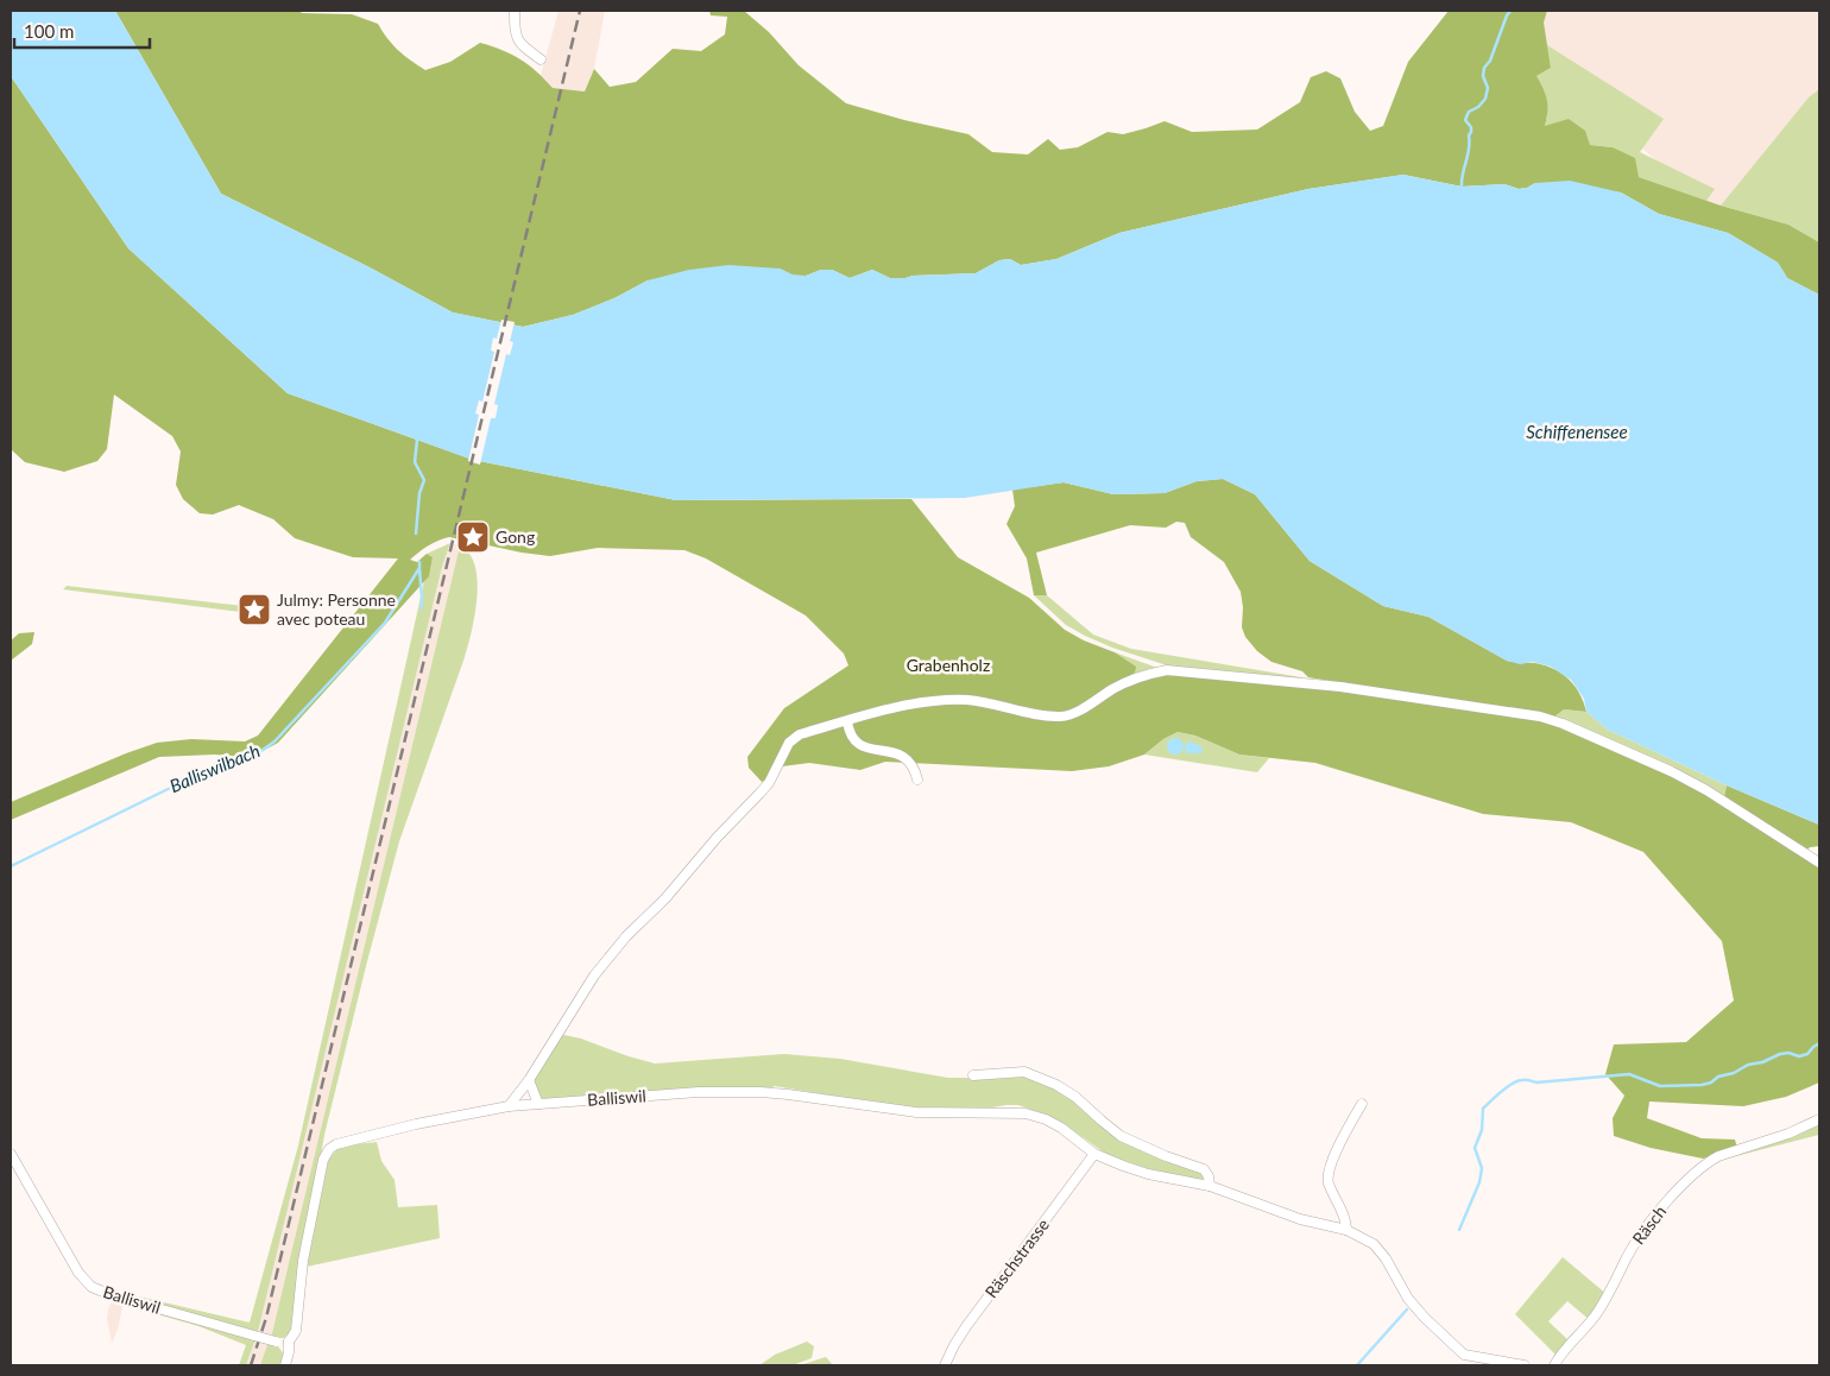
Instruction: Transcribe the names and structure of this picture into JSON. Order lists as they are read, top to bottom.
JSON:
{
  "streets": {
    "street": ["Balliswil", "Räsch", "Räschstrasse"]
  },
  "crossings": [
    ["Balliswil", "Räschstrasse"]
  ],
  "water": ["Schiffenensee", "Balliswilbach"],
  "parks": ["Grabenholz"],
  "places": {
    "place": ["Gong", "Julmy: Personne avec poteau"]
  },
  "scale_bar": "100 m"
}
